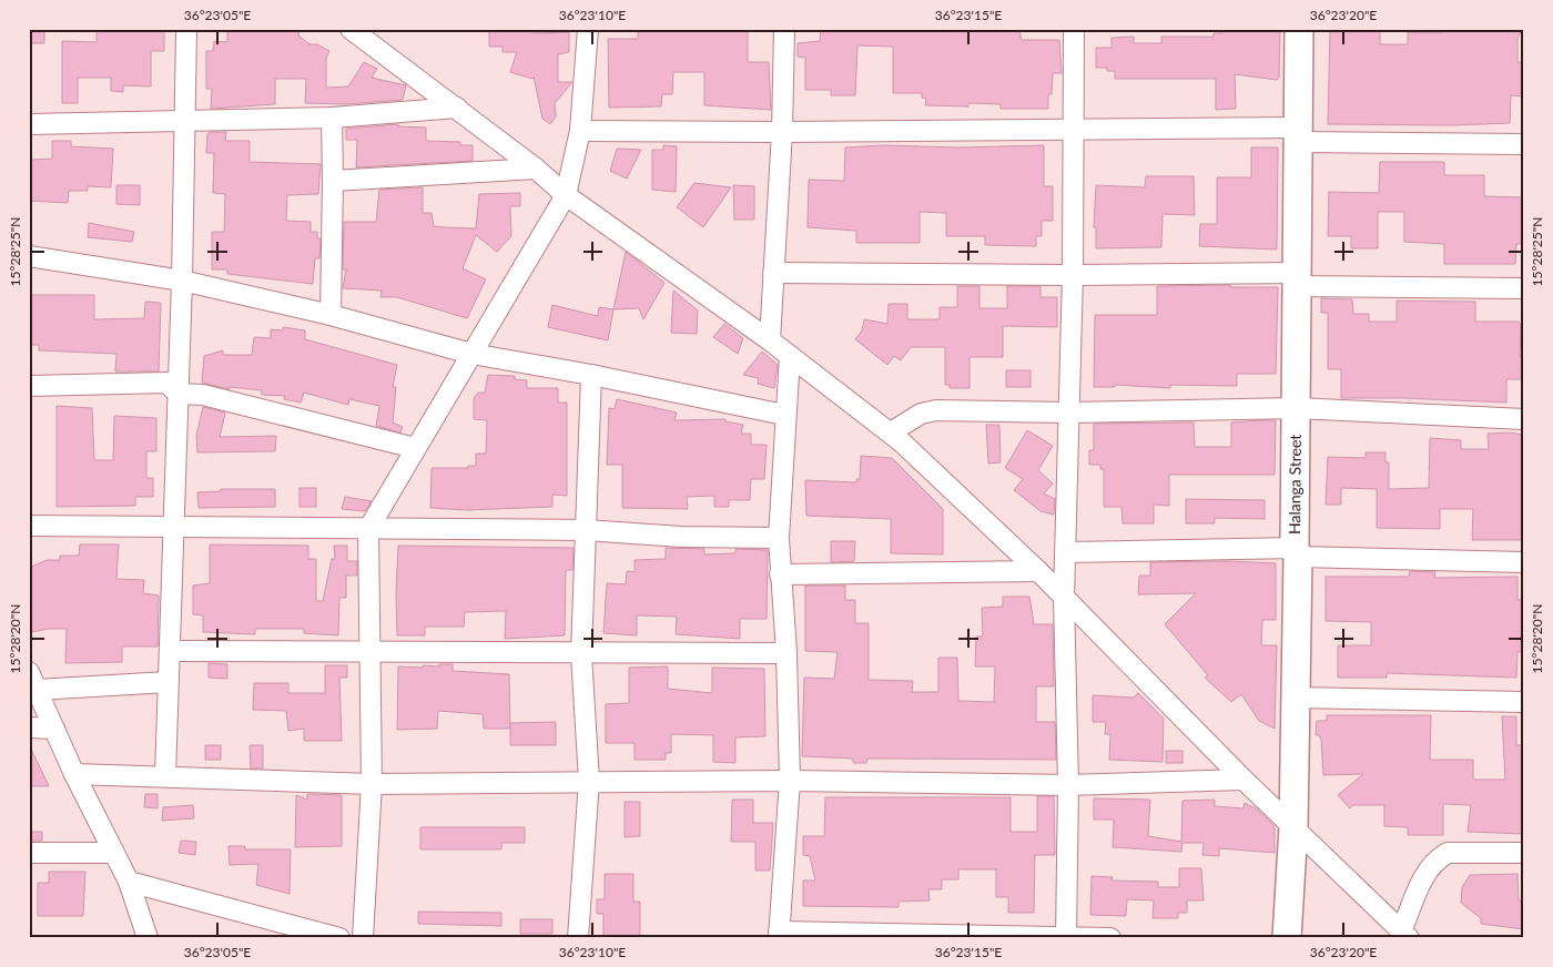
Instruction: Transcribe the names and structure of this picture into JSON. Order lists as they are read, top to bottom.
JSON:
{
  "streets": {
    "street": ["Halanga Street"]
  },
  "coordinates": [
    "36°23'05\"E",
    "36°23'10\"E",
    "36°23'15\"E",
    "36°23'20\"E",
    "15°28'25\"N",
    "15°28'20\"N"
  ]
}
